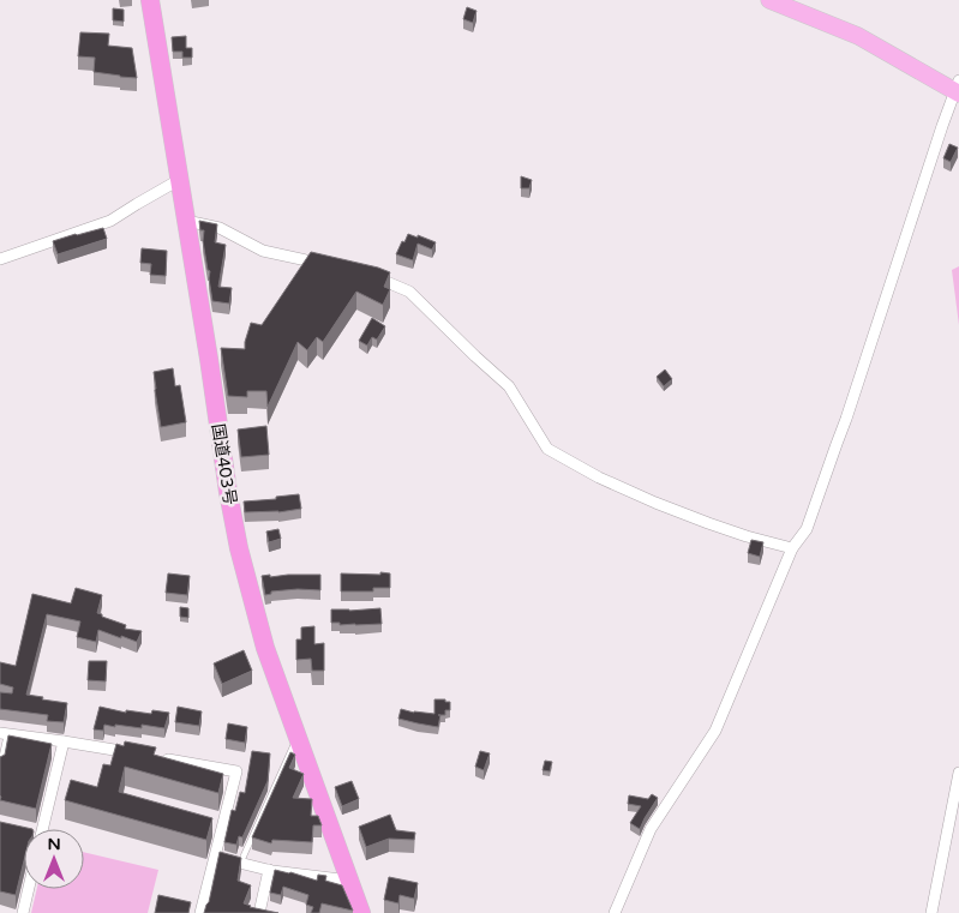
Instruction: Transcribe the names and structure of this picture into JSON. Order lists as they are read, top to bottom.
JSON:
{
  "streets": {
    "highway": ["国道403号"]
  },
  "north": "top"
}
